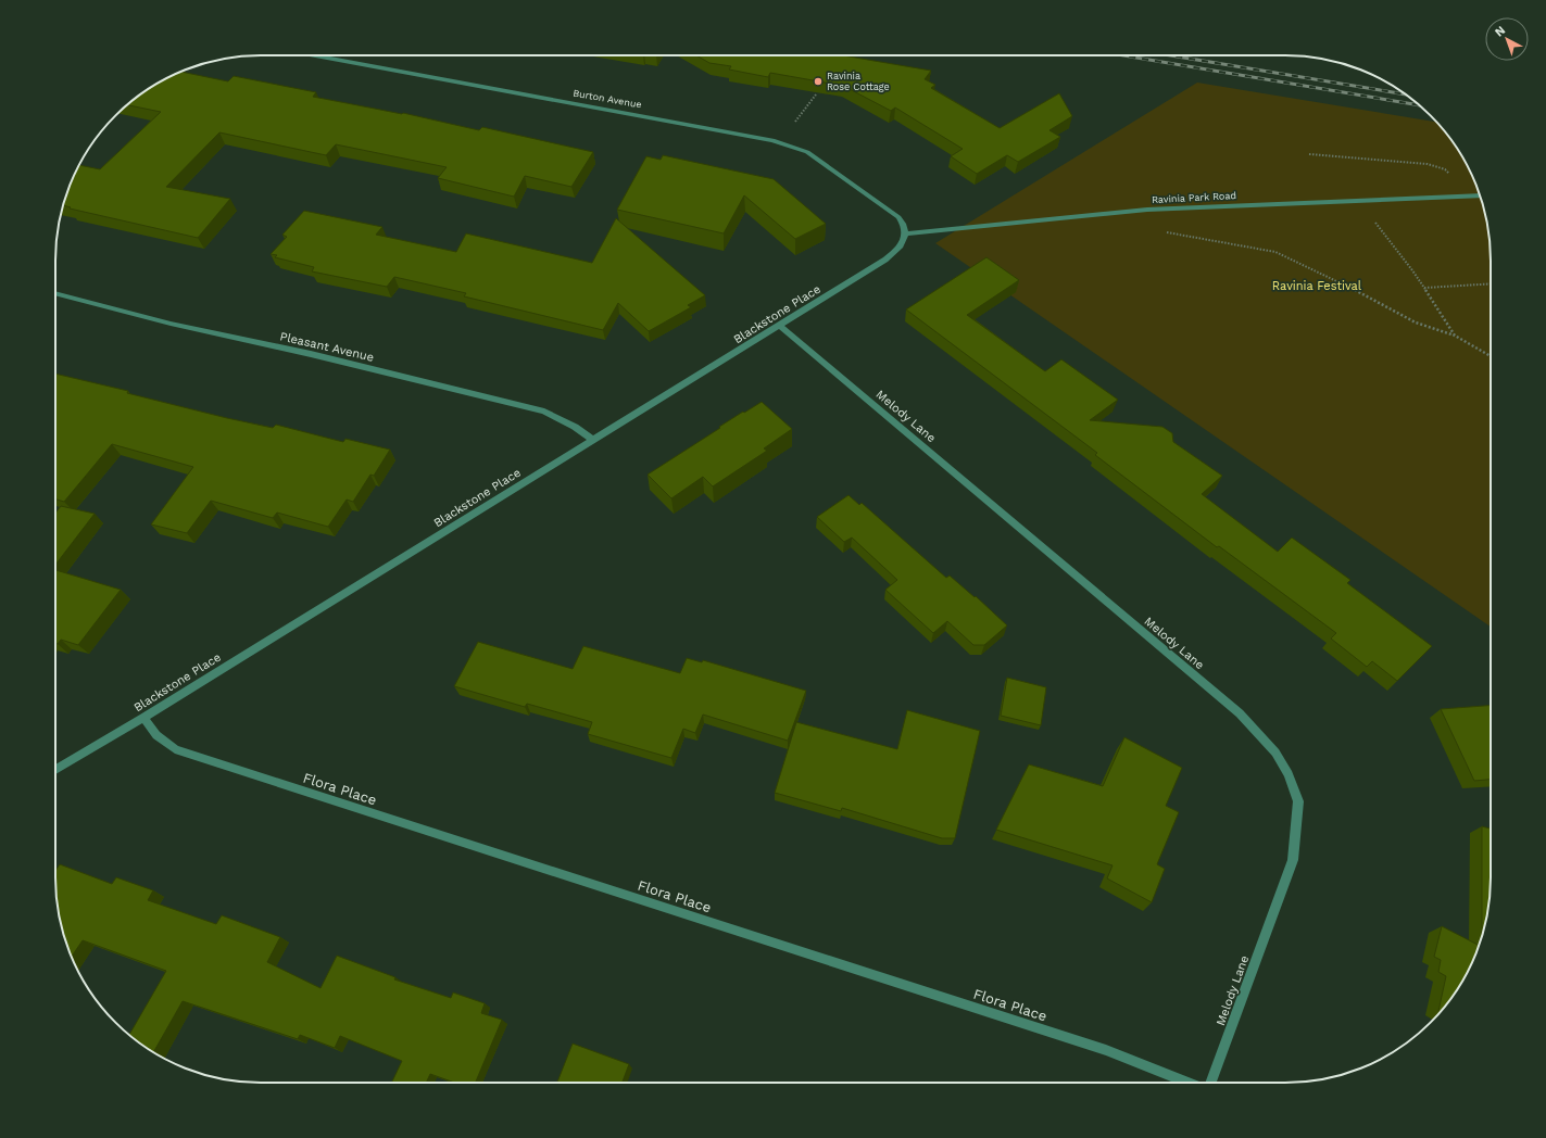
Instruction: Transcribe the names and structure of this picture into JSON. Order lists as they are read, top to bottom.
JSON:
{
  "streets": {
    "street": [
      "Burton Avenue",
      "Ravinia Park Road",
      "Blackstone Place",
      "Pleasant Avenue",
      "Melody Lane",
      "Flora Place"
    ]
  },
  "crossings": [
    ["Burton Avenue", "Ravinia Park Road"],
    ["Burton Avenue", "Blackstone Place"],
    ["Ravinia Park Road", "Blackstone Place"],
    ["Blackstone Place", "Pleasant Avenue"],
    ["Blackstone Place", "Melody Lane"],
    ["Blackstone Place", "Flora Place"]
  ],
  "parks": ["Ravinia Festival"],
  "places": ["Ravinia Rose Cottage"],
  "north": "top left"
}
